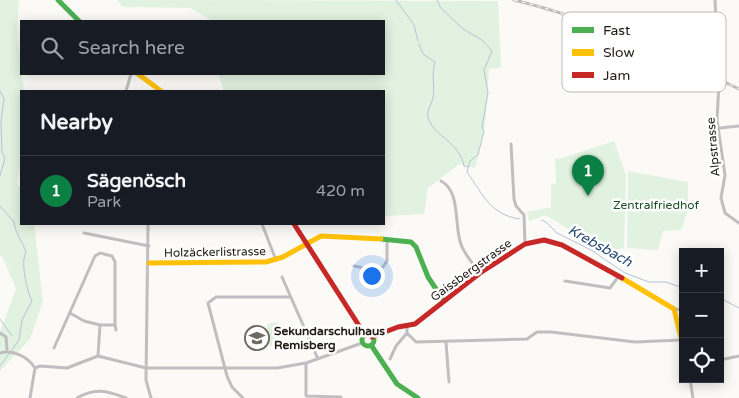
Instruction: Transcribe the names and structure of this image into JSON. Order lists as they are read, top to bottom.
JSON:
{
  "streets": {
    "street": ["Alpstrasse", "Holzäckerlistrasse", "Gaissbergstrasse"]
  },
  "crossings": [
    ["Holzäckerlistrasse", "Gaissbergstrasse"]
  ],
  "water": ["Krebsbach"],
  "parks": ["Zentralfriedhof"],
  "places": {
    "school or university": ["Sekundarschulhaus Remisberg"]
  },
  "legend": ["Fast", "Slow", "Jam"],
  "page": {
    "search": "Search here",
    "heading": "Nearby",
    "pins": "1",
    "list": [
      {
        "mark": "1",
        "name": "Sägenösch",
        "note": "Park",
        "value": "420 m"
      }
    ],
    "map_buttons": ["+", "−"]
  }
}
